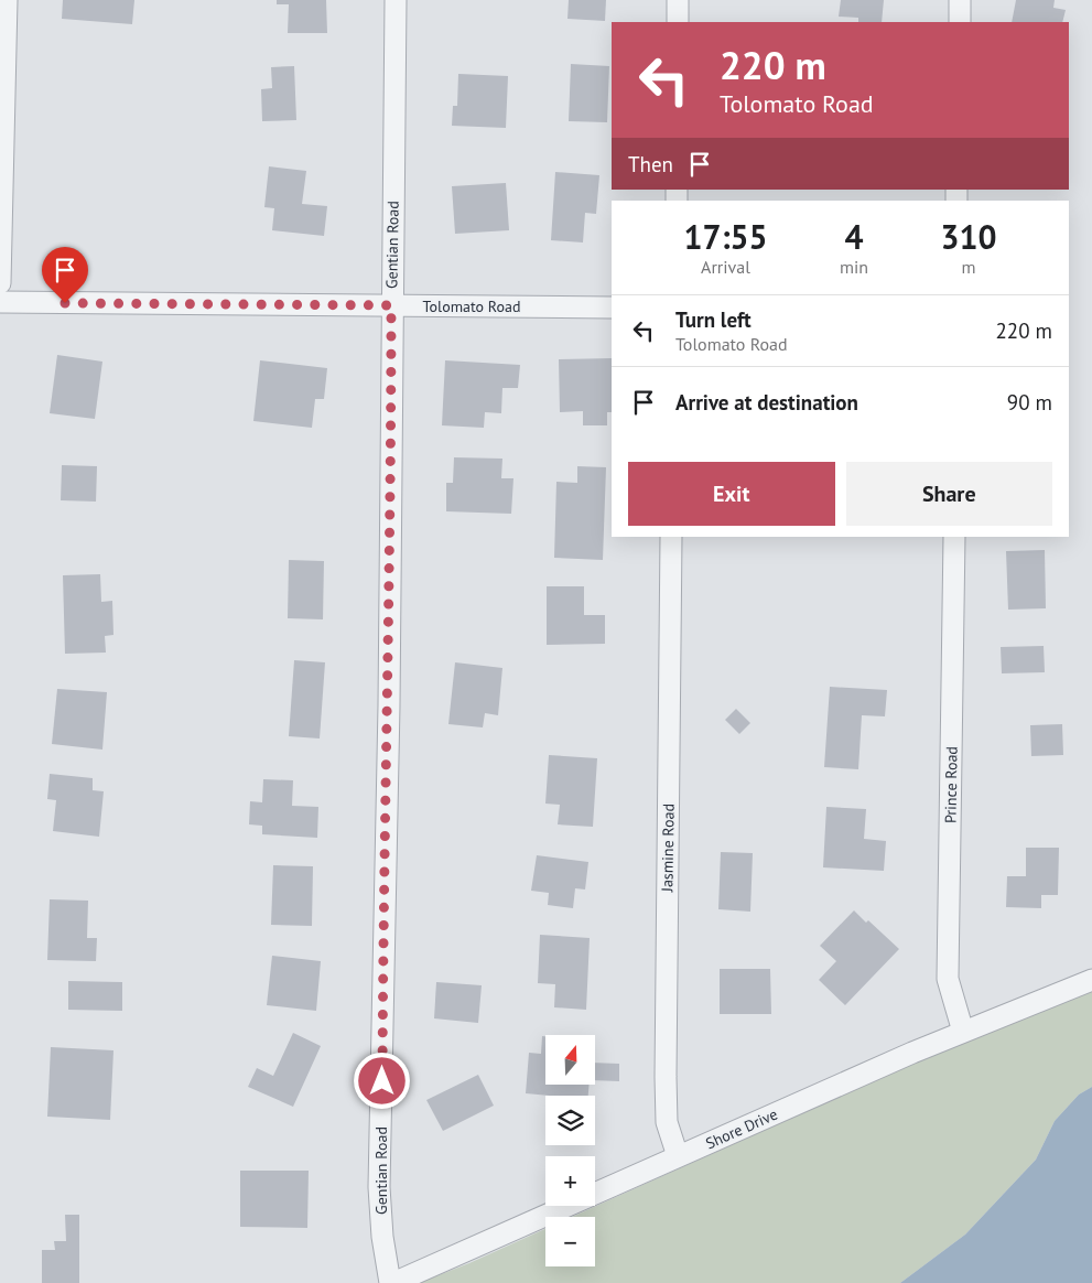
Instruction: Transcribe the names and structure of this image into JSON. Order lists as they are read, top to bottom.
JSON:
{
  "streets": {
    "street": [
      "Gentian Road",
      "Tolomato Road",
      "Prince Road",
      "Jasmine Road",
      "Shore Drive"
    ]
  },
  "crossings": [
    ["Gentian Road", "Tolomato Road"],
    ["Gentian Road", "Shore Drive"],
    ["Prince Road", "Shore Drive"],
    ["Jasmine Road", "Shore Drive"]
  ],
  "north": "top",
  "page": {
    "turn": ["220 m", "Tolomato Road"],
    "then": "Then",
    "eta": [
      "17:55",
      "Arrival",
      "4",
      "min",
      "310",
      "m"
    ],
    "list": [
      {
        "name": "Turn left",
        "note": "Tolomato Road",
        "value": "220 m"
      },
      {
        "name": "Arrive at destination",
        "value": "90 m"
      }
    ],
    "buttons": ["Exit", "Share"],
    "map_buttons": ["+", "−"]
  }
}
